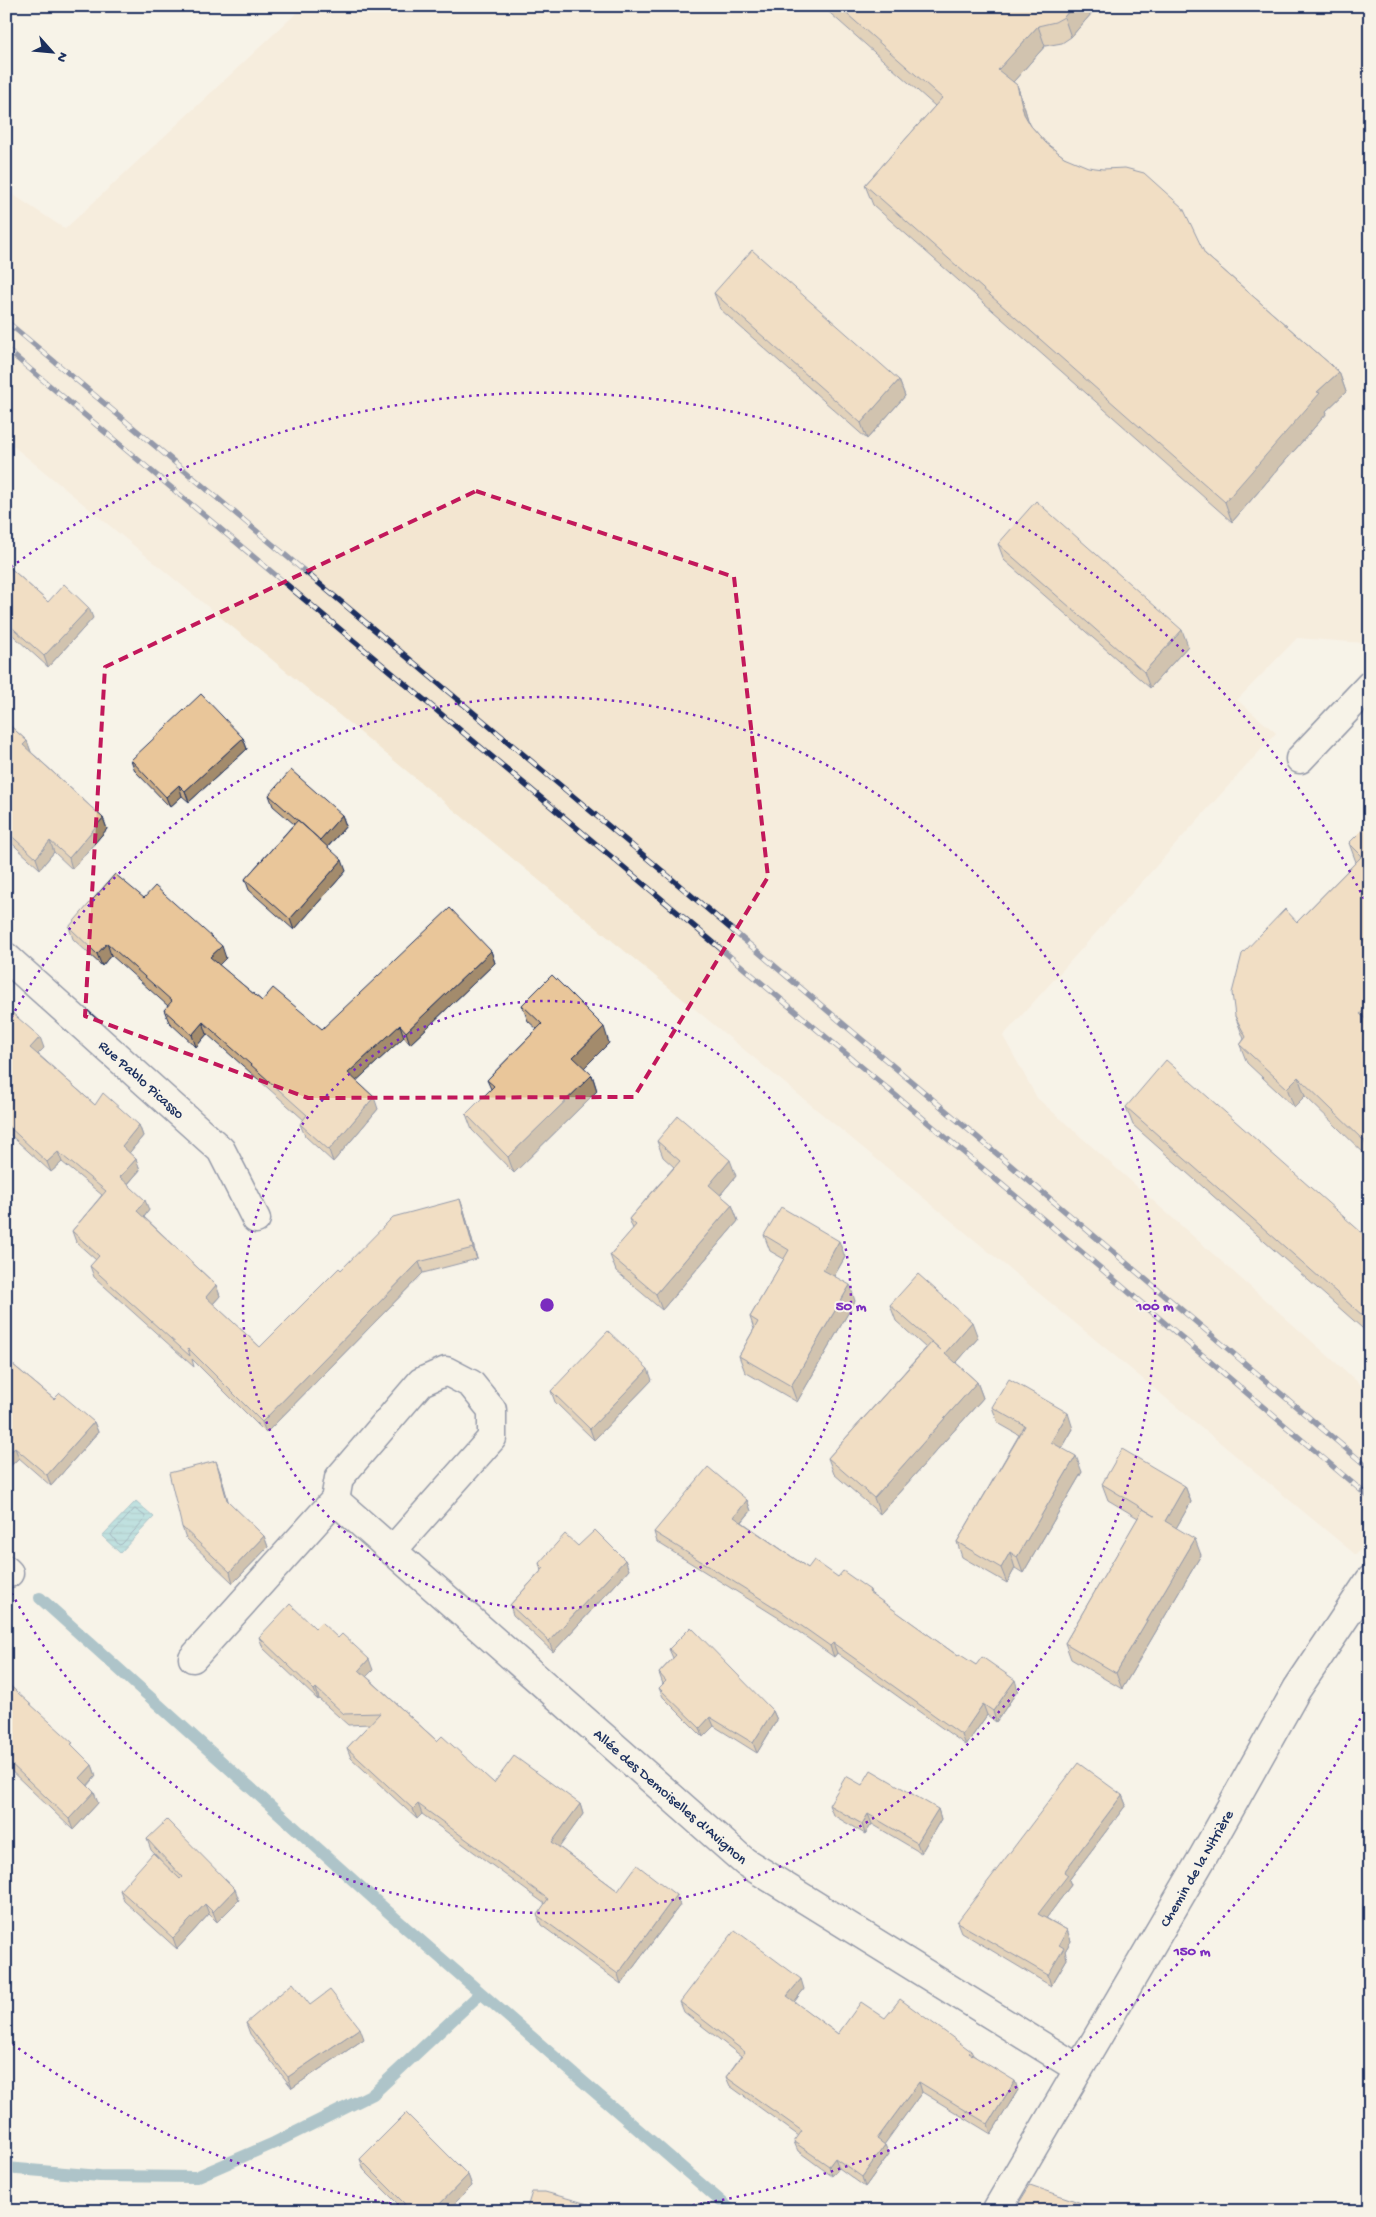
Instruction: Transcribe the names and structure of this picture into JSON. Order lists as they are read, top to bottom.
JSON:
{
  "streets": {
    "street": ["Rue Pablo Picasso", "Allée des Demoiselles d'Avignon", "Chemin de la Nitrière"]
  },
  "crossings": [
    ["Allée des Demoiselles d'Avignon", "Chemin de la Nitrière"]
  ],
  "north": "bottom right",
  "rings": ["50 m", "100 m", "150 m"]
}
